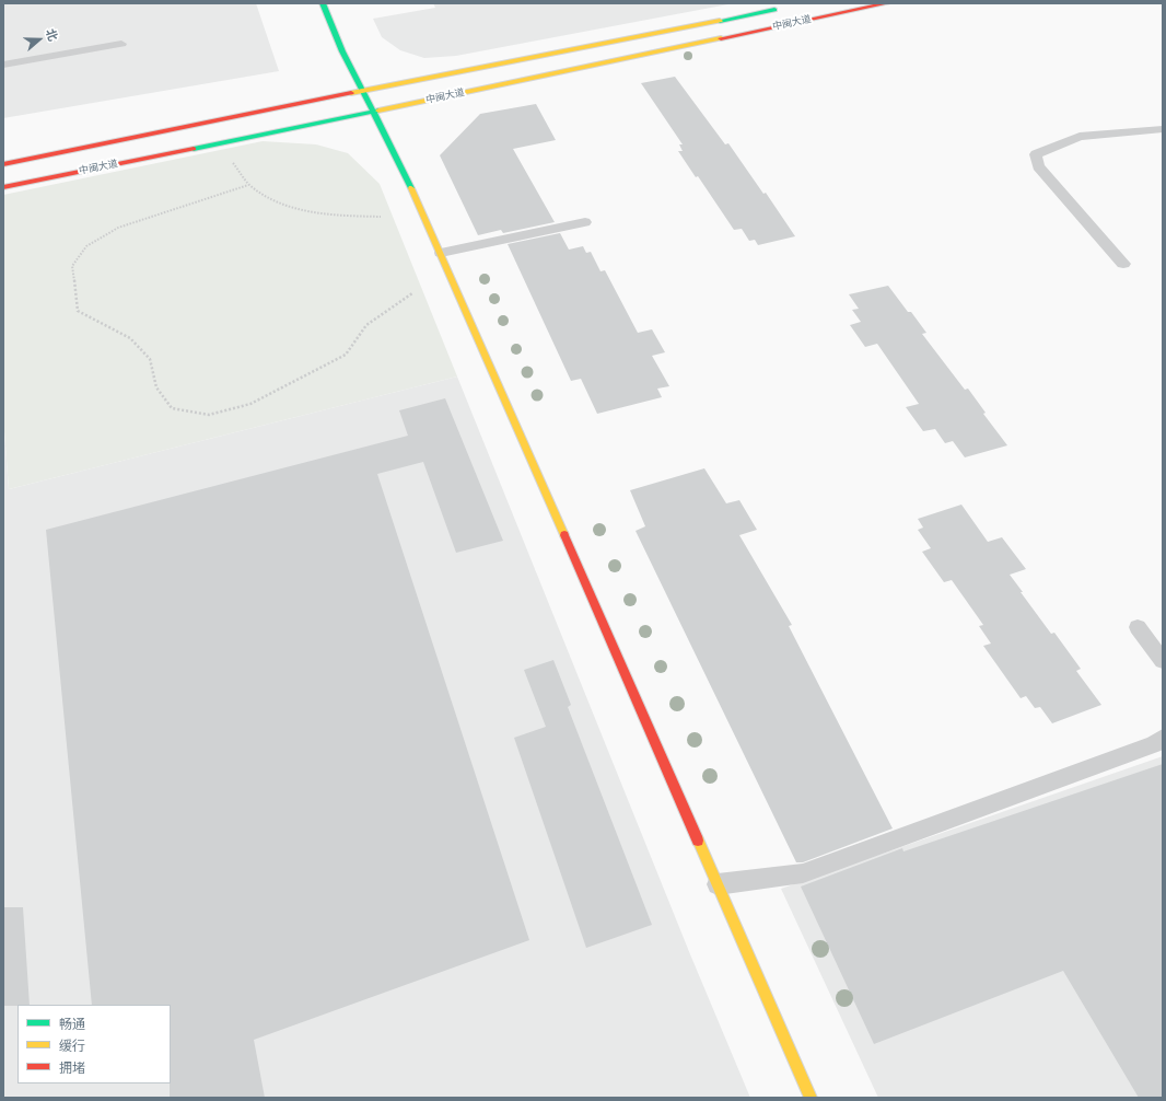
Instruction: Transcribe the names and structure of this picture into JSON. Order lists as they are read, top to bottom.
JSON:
{
  "streets": {
    "main road": ["中闽大道"]
  },
  "legend": ["畅通", "缓行", "拥堵"],
  "north": "right"
}
